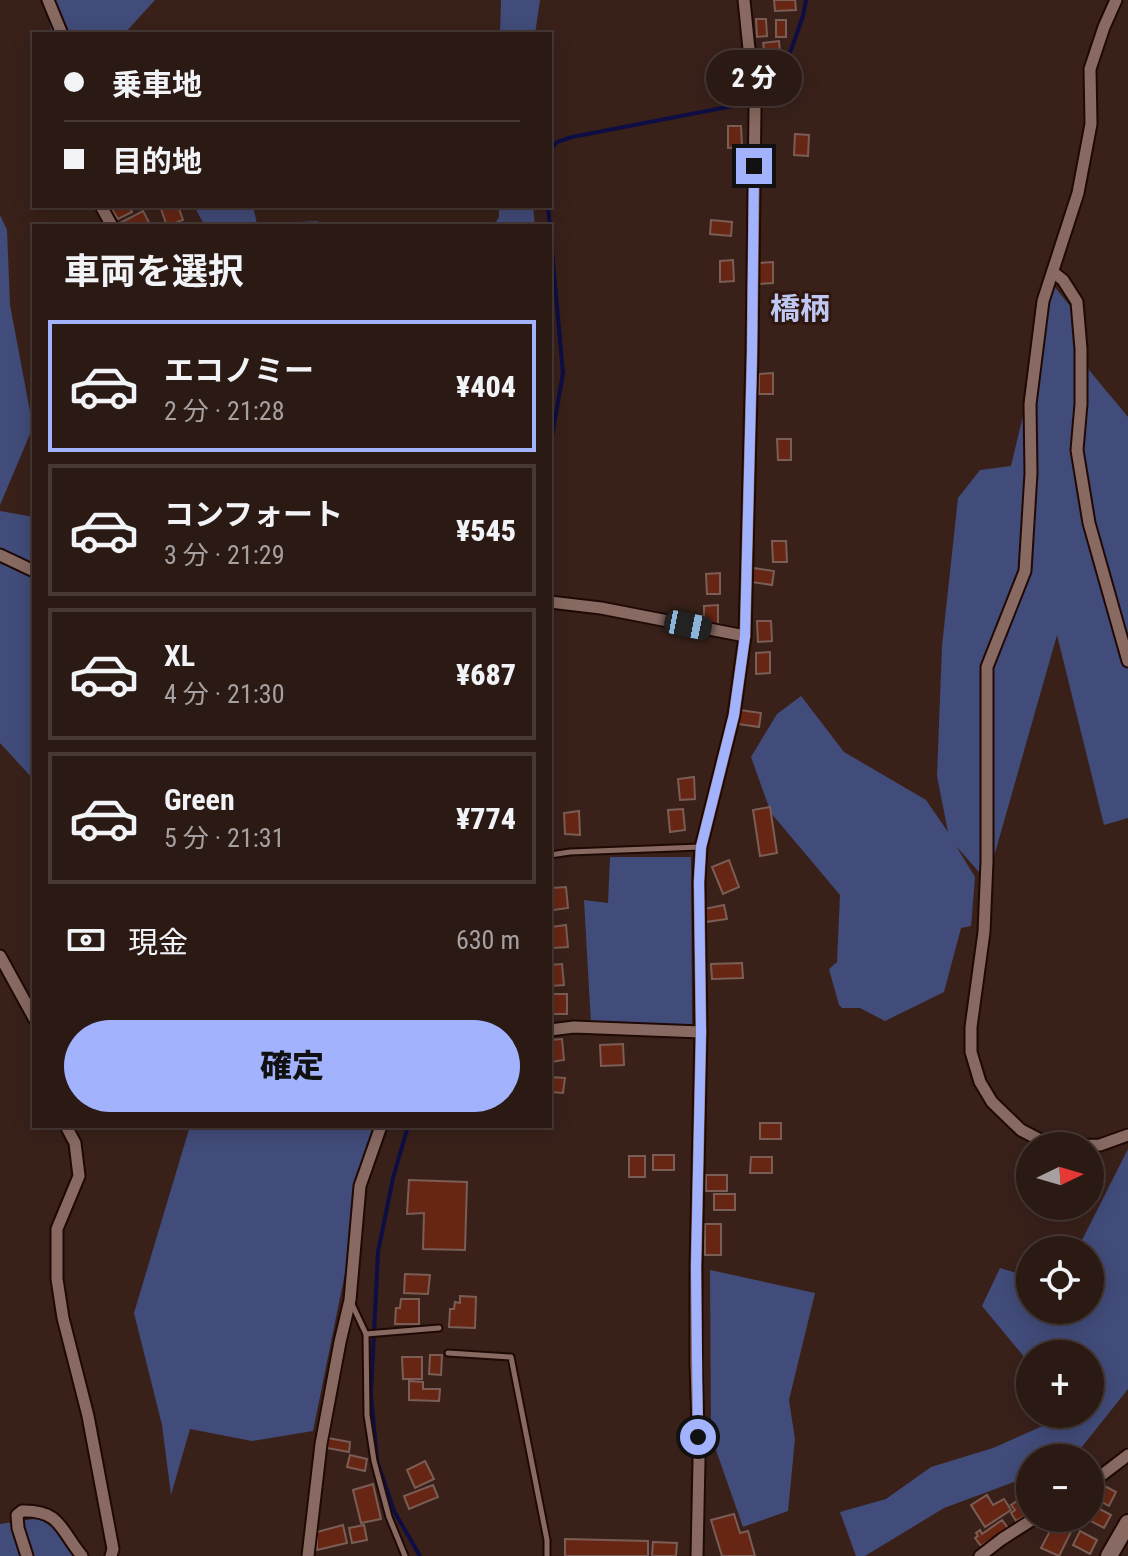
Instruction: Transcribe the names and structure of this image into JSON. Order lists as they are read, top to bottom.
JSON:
{
  "districts": ["橋柄"],
  "north": "right",
  "page": {
    "banner": ["乗車地", "目的地"],
    "bubble": "2 分",
    "heading": "車両を選択",
    "list": [
      {
        "name": "エコノミー",
        "note": "2 分 · 21:28",
        "value": "¥404"
      },
      {
        "name": "コンフォート",
        "note": "3 分 · 21:29",
        "value": "¥545"
      },
      {
        "name": "XL",
        "note": "4 分 · 21:30",
        "value": "¥687"
      },
      {
        "name": "Green",
        "note": "5 分 · 21:31",
        "value": "¥774"
      }
    ],
    "pay": ["現金", "630 m"],
    "buttons": "確定",
    "map_buttons": ["+", "−"]
  }
}
